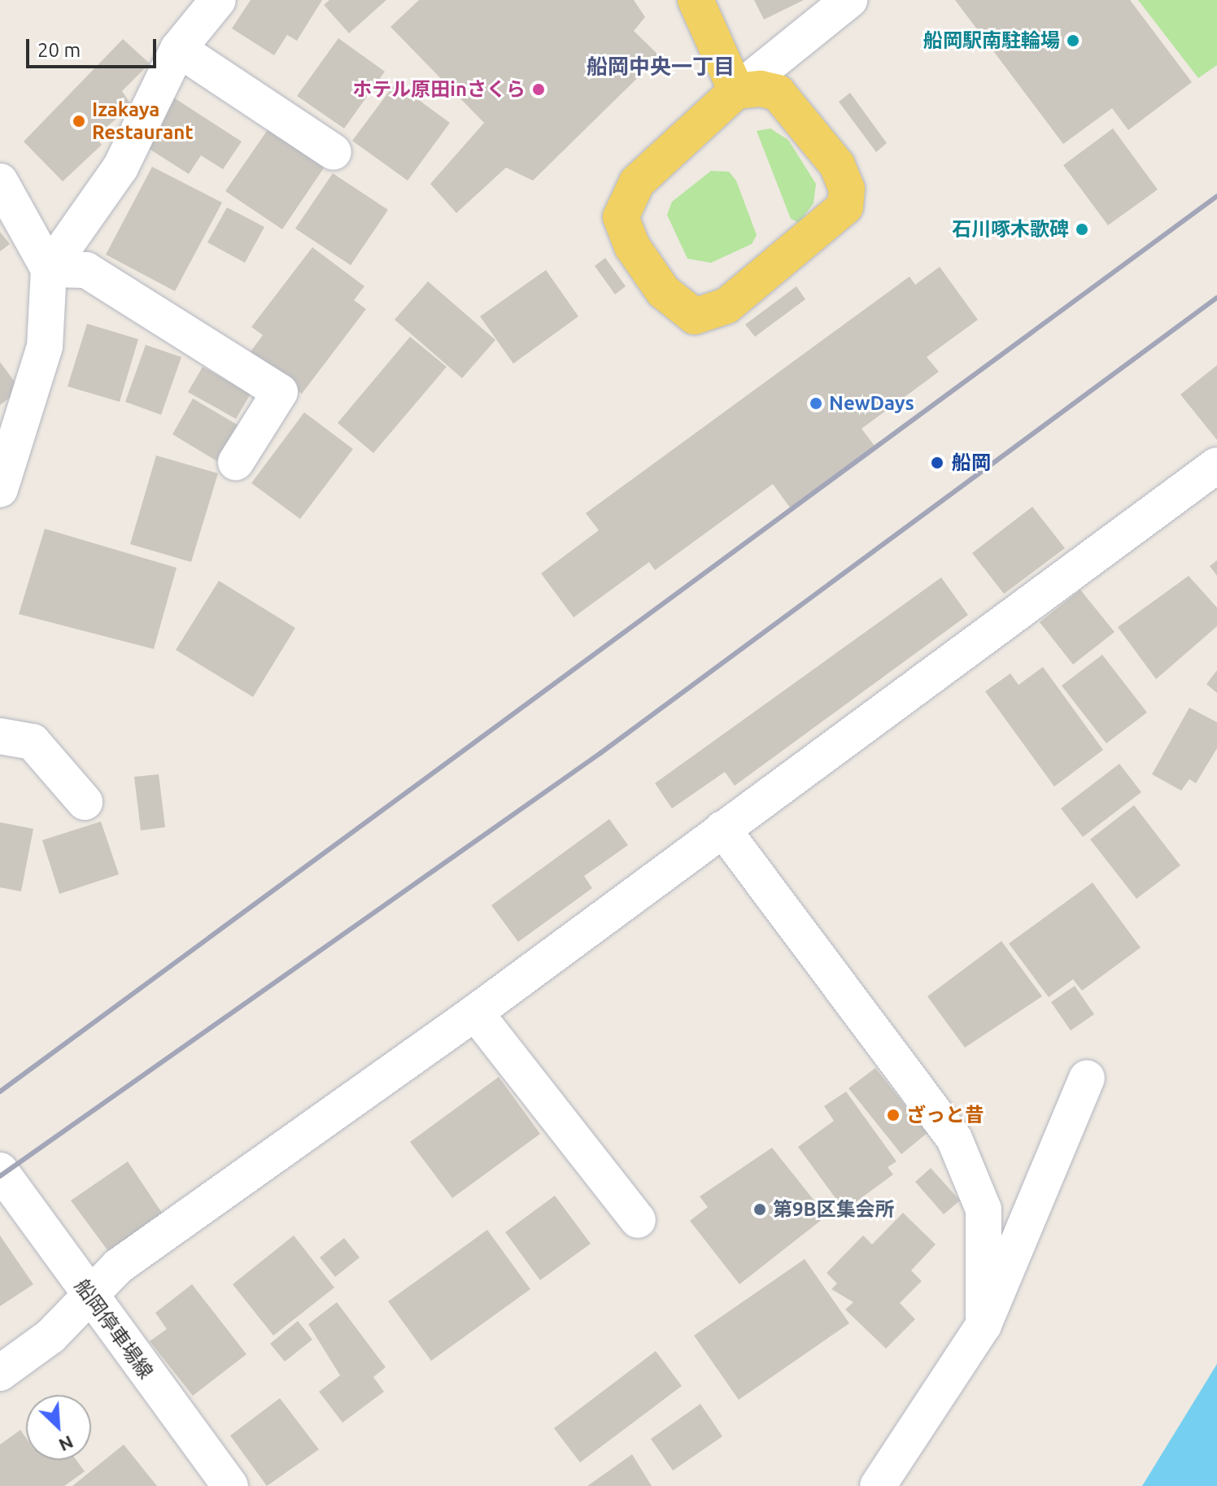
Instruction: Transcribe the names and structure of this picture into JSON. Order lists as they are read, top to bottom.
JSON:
{
  "streets": {
    "street": ["船岡停車場線"]
  },
  "districts": ["船岡中央一丁目"],
  "places": [
    "船岡駅南駐輪場",
    "ホテル原田inさくら",
    "Izakaya Restaurant",
    "石川啄木歌碑",
    "NewDays",
    "船岡",
    "ざっと昔",
    "第9B区集会所"
  ],
  "scale_bar": "20 m",
  "north": "bottom right"
}
